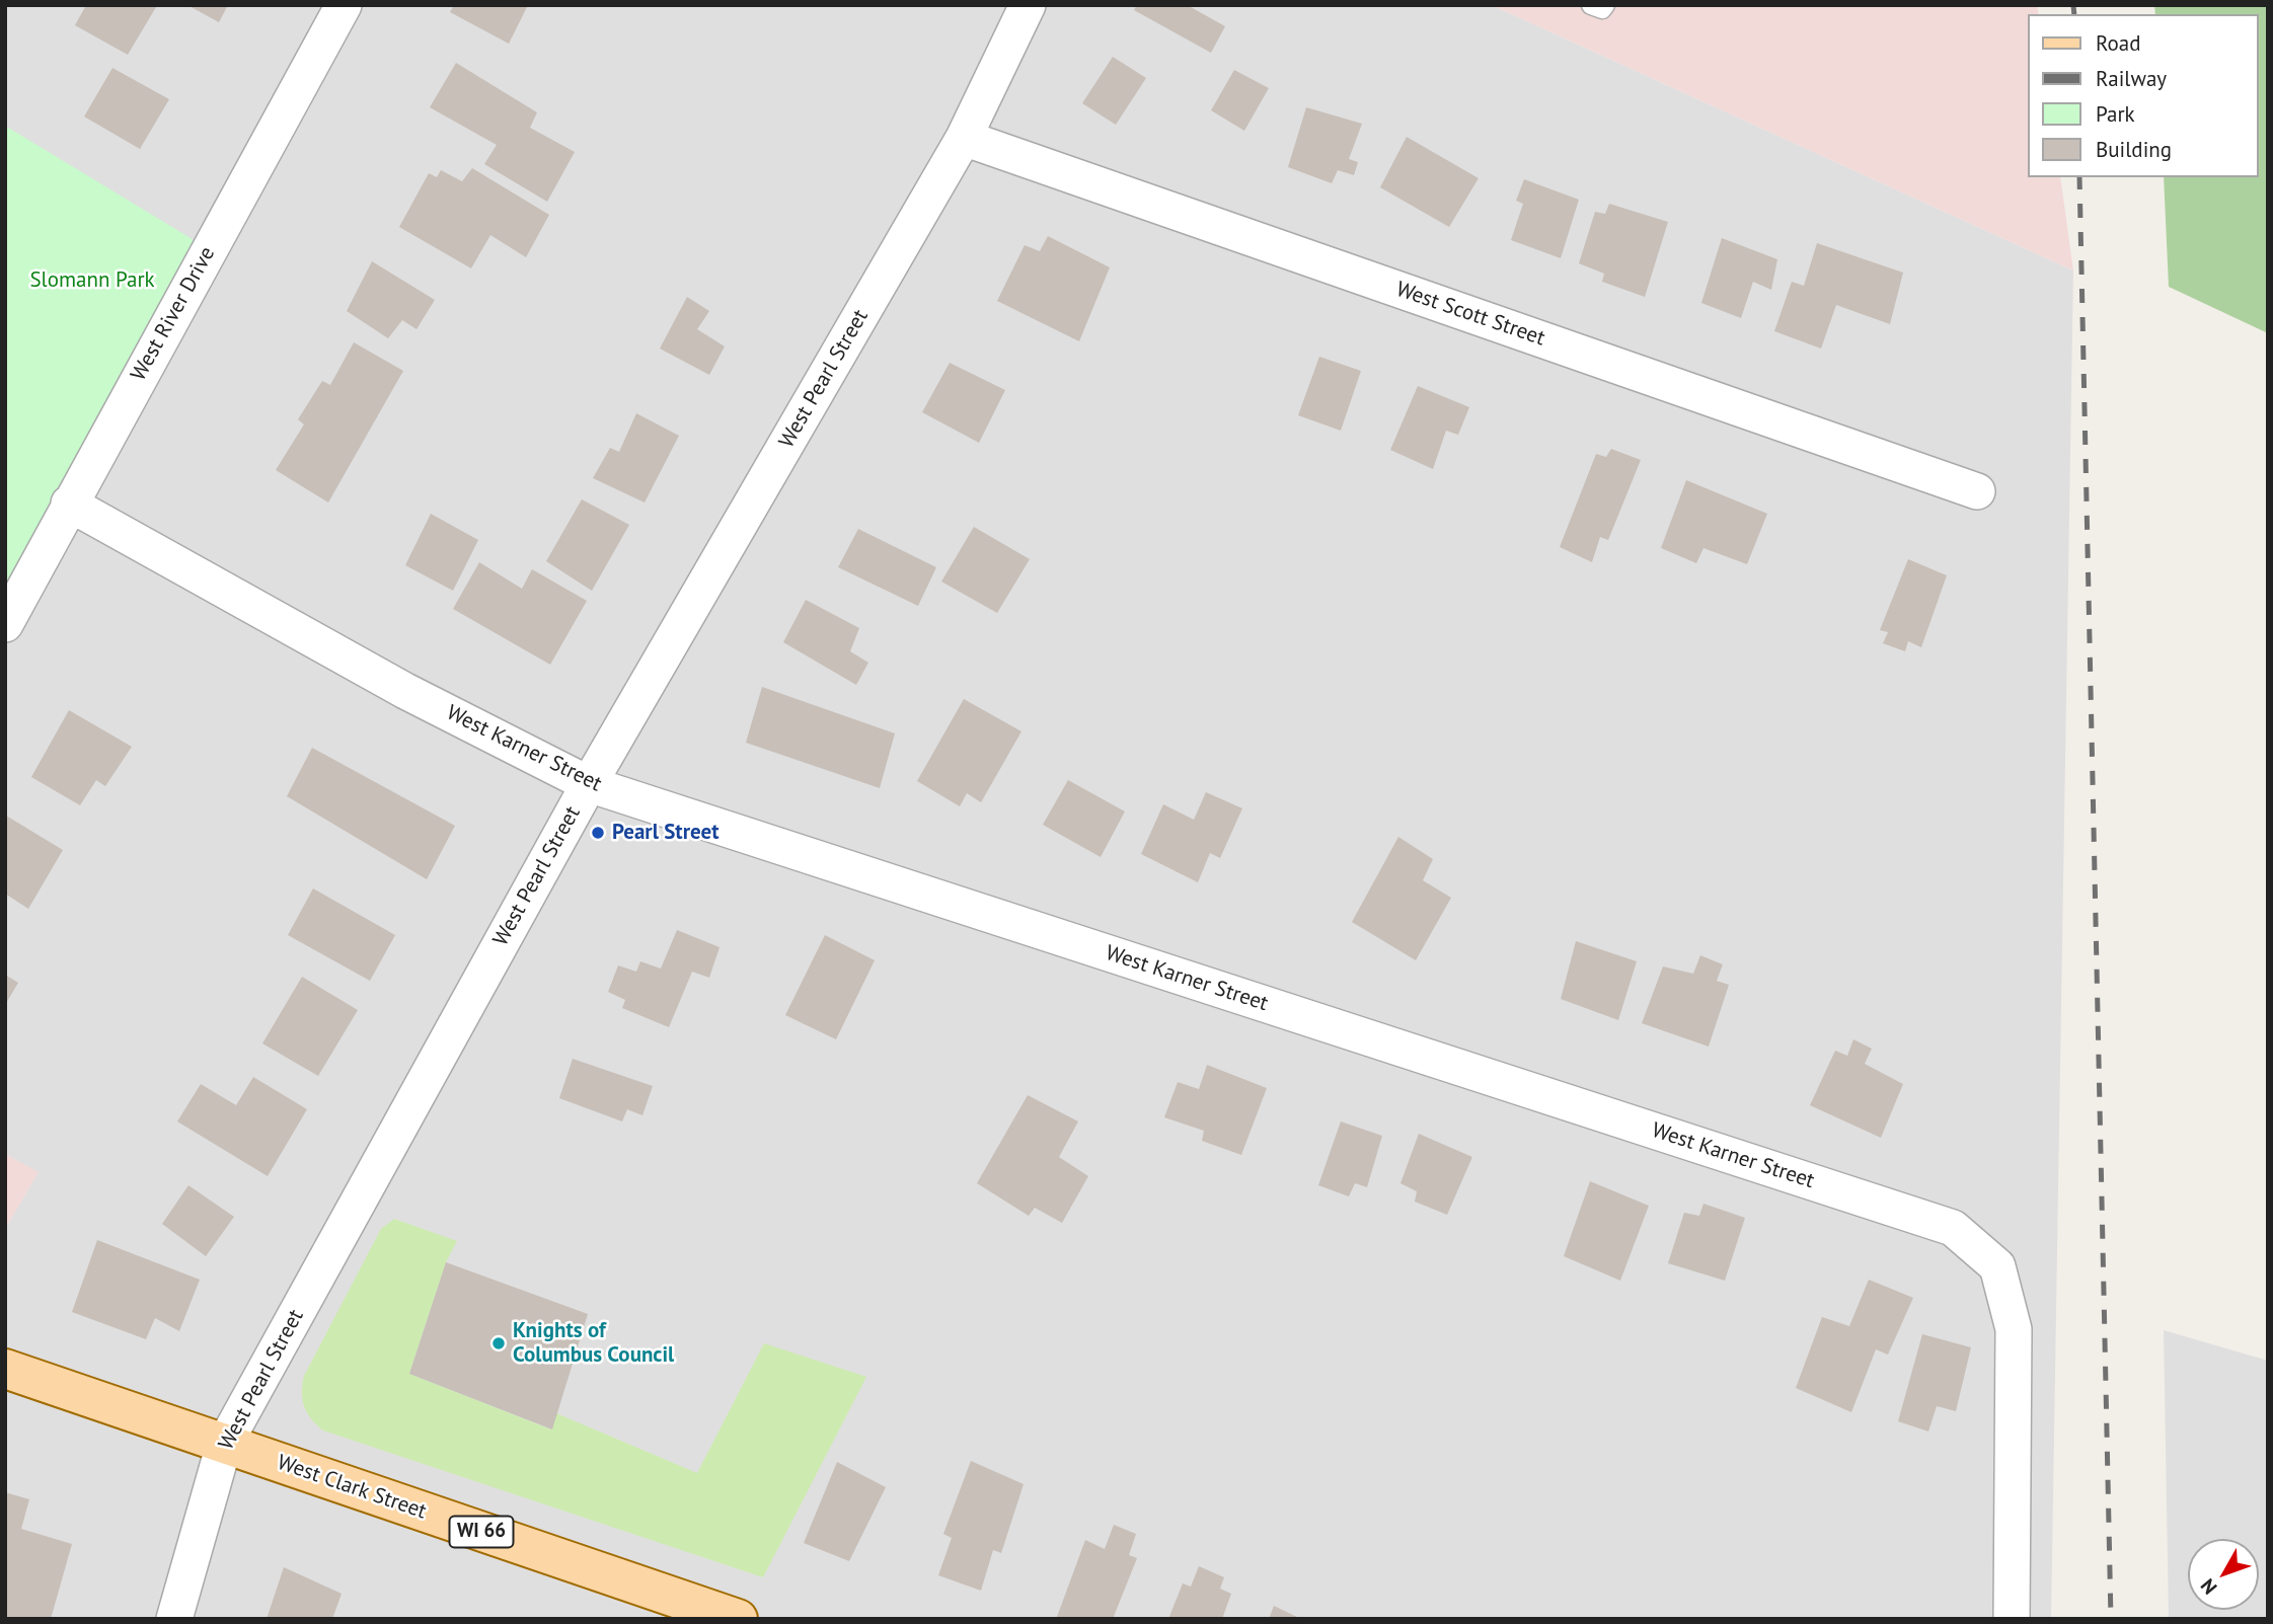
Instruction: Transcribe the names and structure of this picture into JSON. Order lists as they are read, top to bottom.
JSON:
{
  "streets": {
    "main road": ["West Clark Street", "WI 66"],
    "street": [
      "West River Drive",
      "West Scott Street",
      "West Pearl Street",
      "West Karner Street"
    ]
  },
  "crossings": [
    ["West River Drive", "West Karner Street"],
    ["West Scott Street", "West Pearl Street"],
    ["West Pearl Street", "West Karner Street"],
    ["West Pearl Street", "West Clark Street"]
  ],
  "parks": ["Slomann Park"],
  "places": ["Pearl Street", "Knights of Columbus Council"],
  "legend": [
    "Road",
    "Railway",
    "Park",
    "Building"
  ],
  "north": "bottom left"
}
